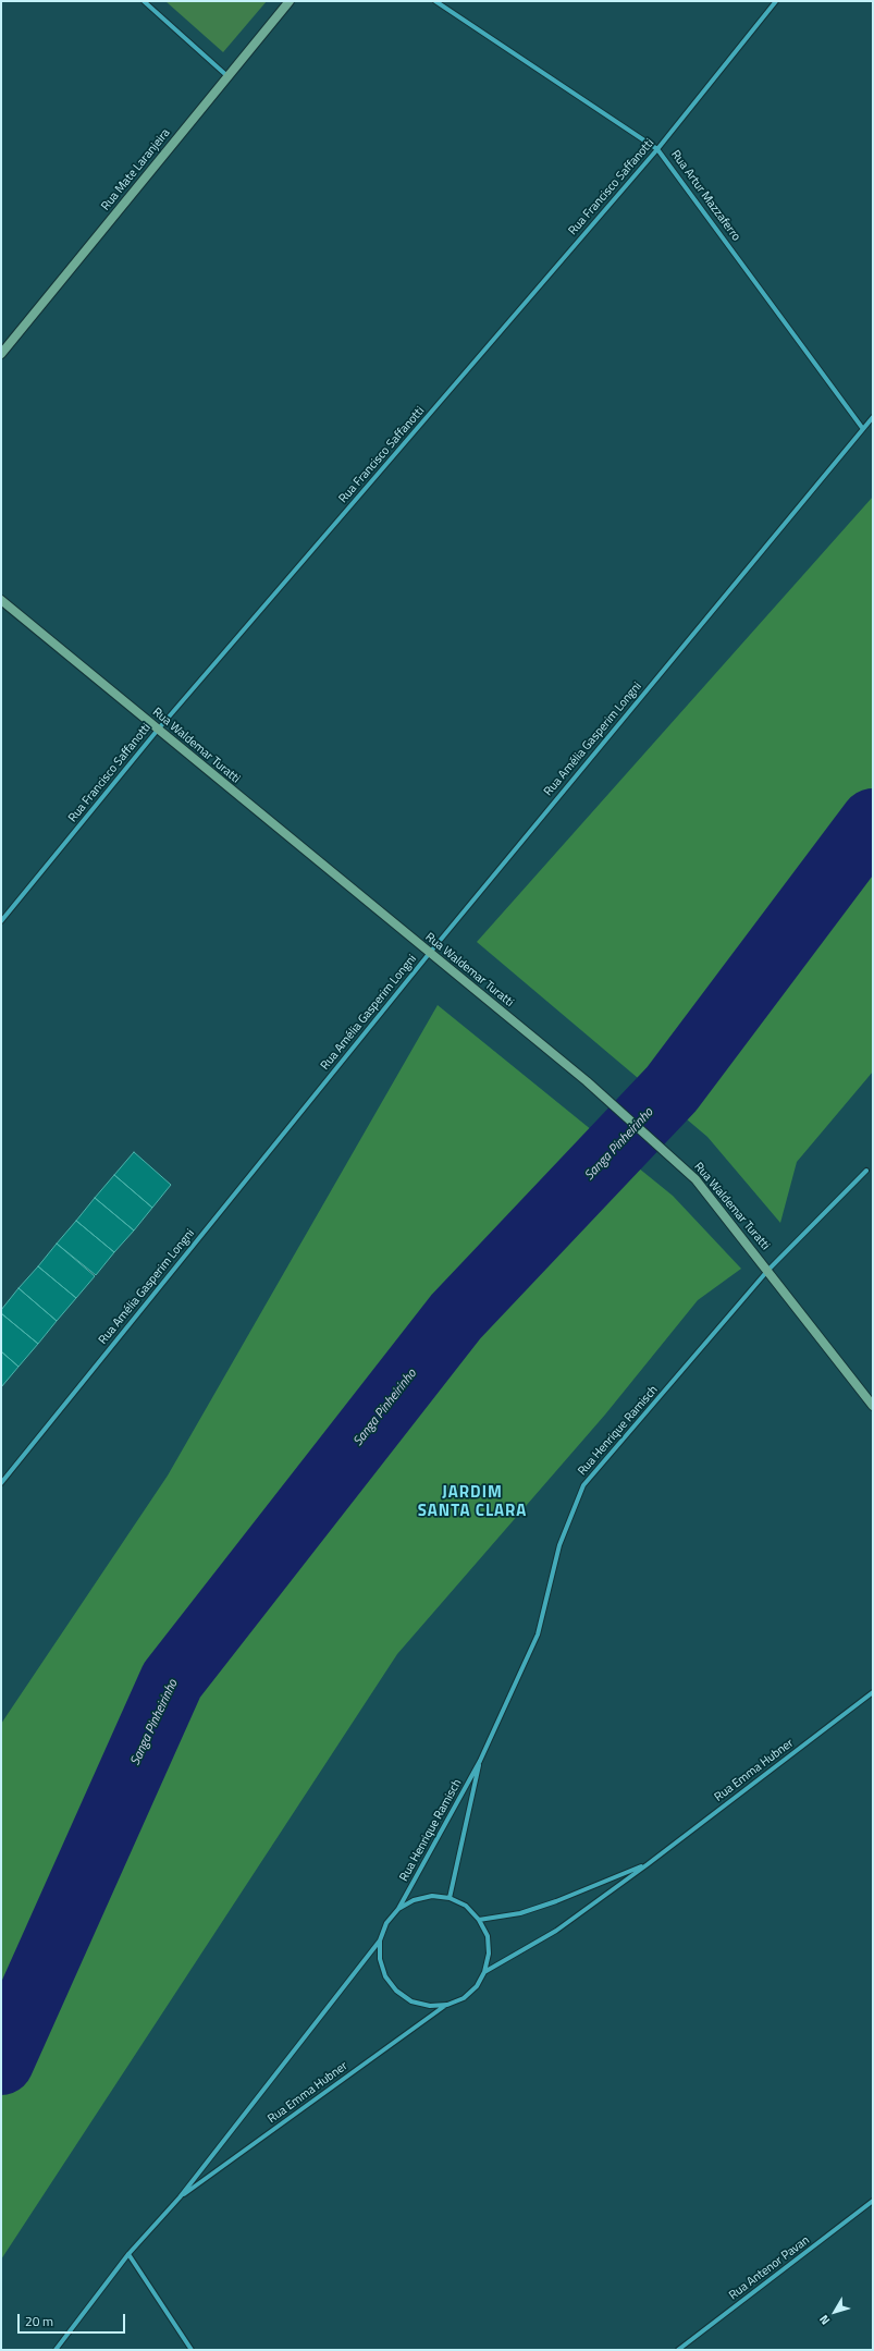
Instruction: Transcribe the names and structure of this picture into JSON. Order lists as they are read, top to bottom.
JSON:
{
  "streets": {
    "street": [
      "Rua Mate Laranjeira",
      "Rua Francisco Saffanotti",
      "Rua Artur Mazzaferro",
      "Rua Amélia Gasperim Longni",
      "Rua Waldemar Turatti",
      "Rua Henrique Ramisch",
      "Rua Emma Hubner",
      "Rua Antenor Pavan"
    ]
  },
  "crossings": [
    ["Rua Francisco Saffanotti", "Rua Artur Mazzaferro"],
    ["Rua Francisco Saffanotti", "Rua Waldemar Turatti"],
    ["Rua Artur Mazzaferro", "Rua Amélia Gasperim Longni"],
    ["Rua Amélia Gasperim Longni", "Rua Waldemar Turatti"],
    ["Rua Waldemar Turatti", "Rua Henrique Ramisch"],
    ["Rua Henrique Ramisch", "Rua Emma Hubner"]
  ],
  "districts": ["JARDIM SANTA CLARA"],
  "water": ["Sanga Pinheirinho"],
  "scale_bar": "20 m",
  "north": "bottom left"
}
